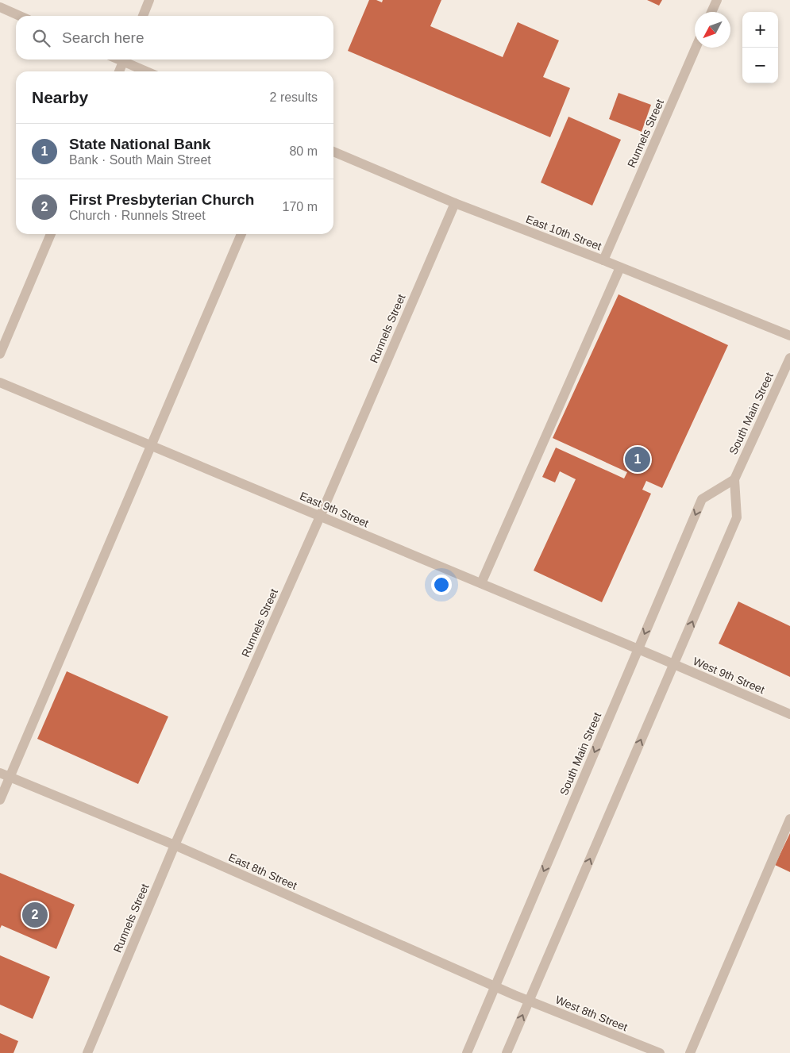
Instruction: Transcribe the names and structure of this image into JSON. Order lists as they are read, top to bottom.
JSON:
{
  "streets": {
    "street": [
      "Runnels Street",
      "East 10th Street",
      "South Main Street",
      "East 9th Street",
      "West 9th Street",
      "East 8th Street",
      "West 8th Street"
    ]
  },
  "crossings": [
    ["Runnels Street", "East 10th Street"],
    ["Runnels Street", "East 9th Street"],
    ["Runnels Street", "East 8th Street"],
    ["South Main Street", "East 9th Street"],
    ["South Main Street", "West 9th Street"],
    ["South Main Street", "East 8th Street"],
    ["South Main Street", "West 8th Street"],
    ["East 9th Street", "West 9th Street"],
    ["East 8th Street", "West 8th Street"]
  ],
  "north": "bottom left",
  "page": {
    "map_buttons": ["+", "−"],
    "search": "Search here",
    "heading": ["Nearby", "2 results"],
    "list": [
      {
        "mark": "1",
        "name": "State National Bank",
        "note": "Bank · South Main Street",
        "value": "80 m"
      },
      {
        "mark": "2",
        "name": "First Presbyterian Church",
        "note": "Church · Runnels Street",
        "value": "170 m"
      }
    ],
    "pins": ["1", "2"]
  }
}
